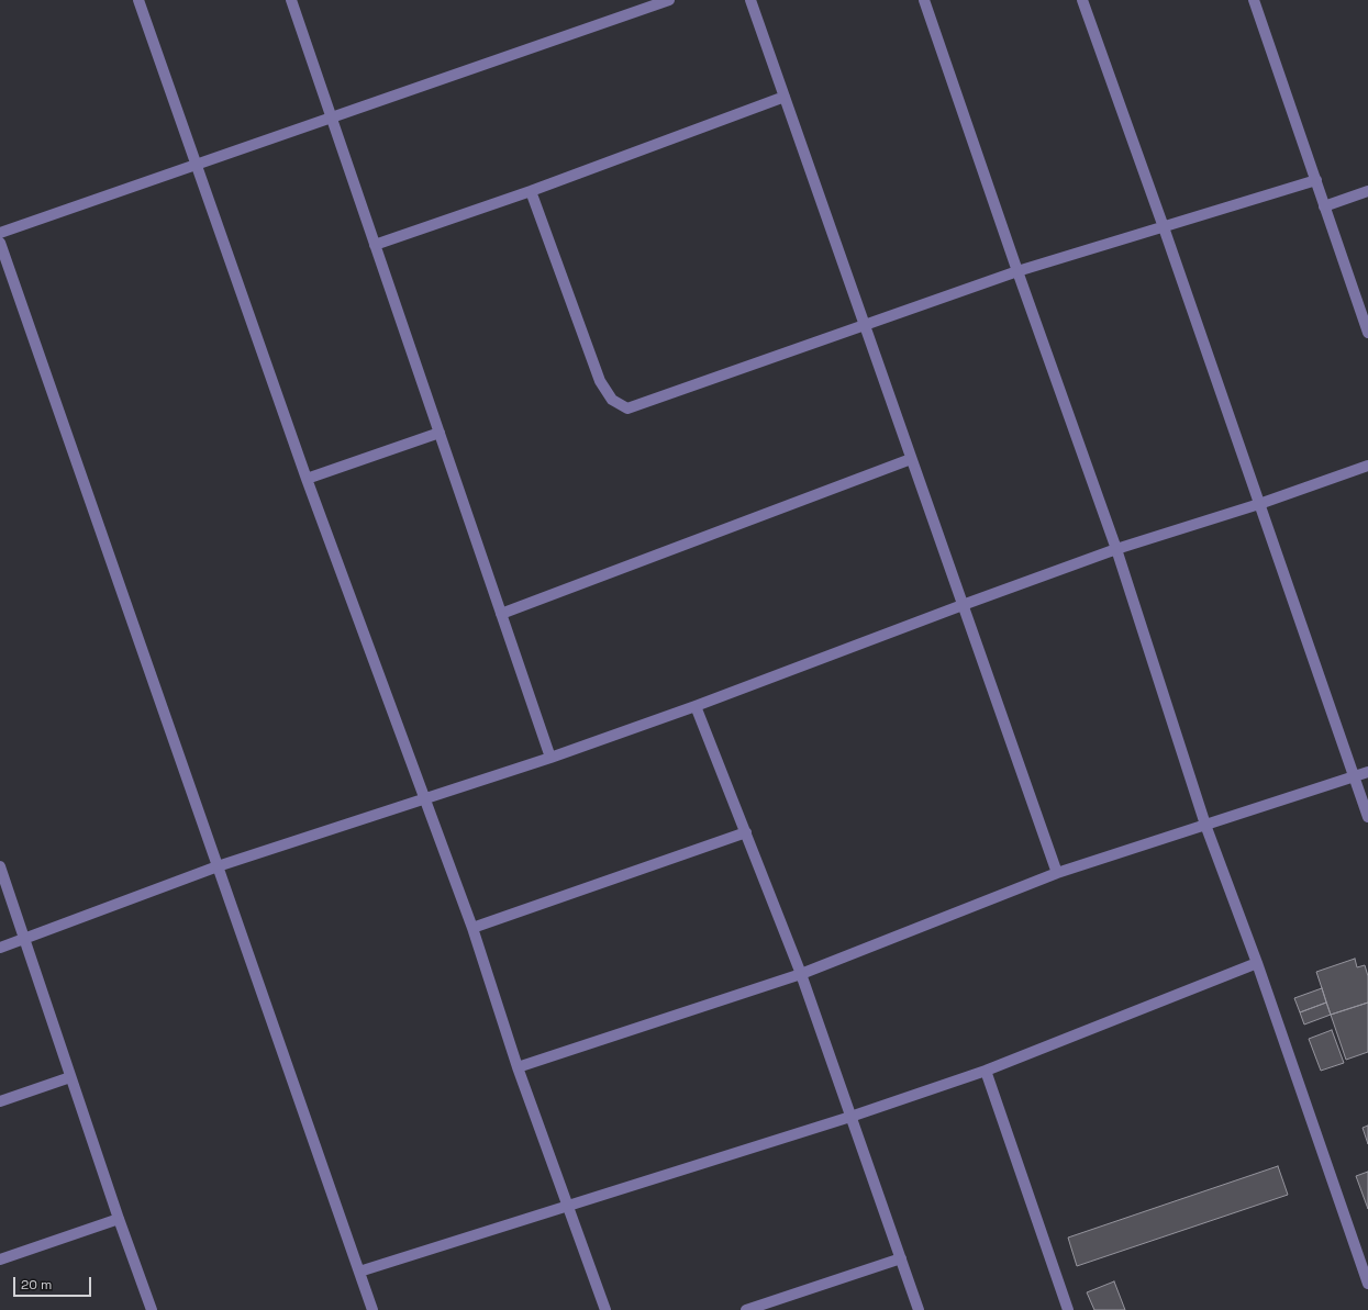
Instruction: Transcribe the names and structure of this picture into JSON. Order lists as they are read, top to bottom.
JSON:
{
  "scale_bar": "20 m"
}
